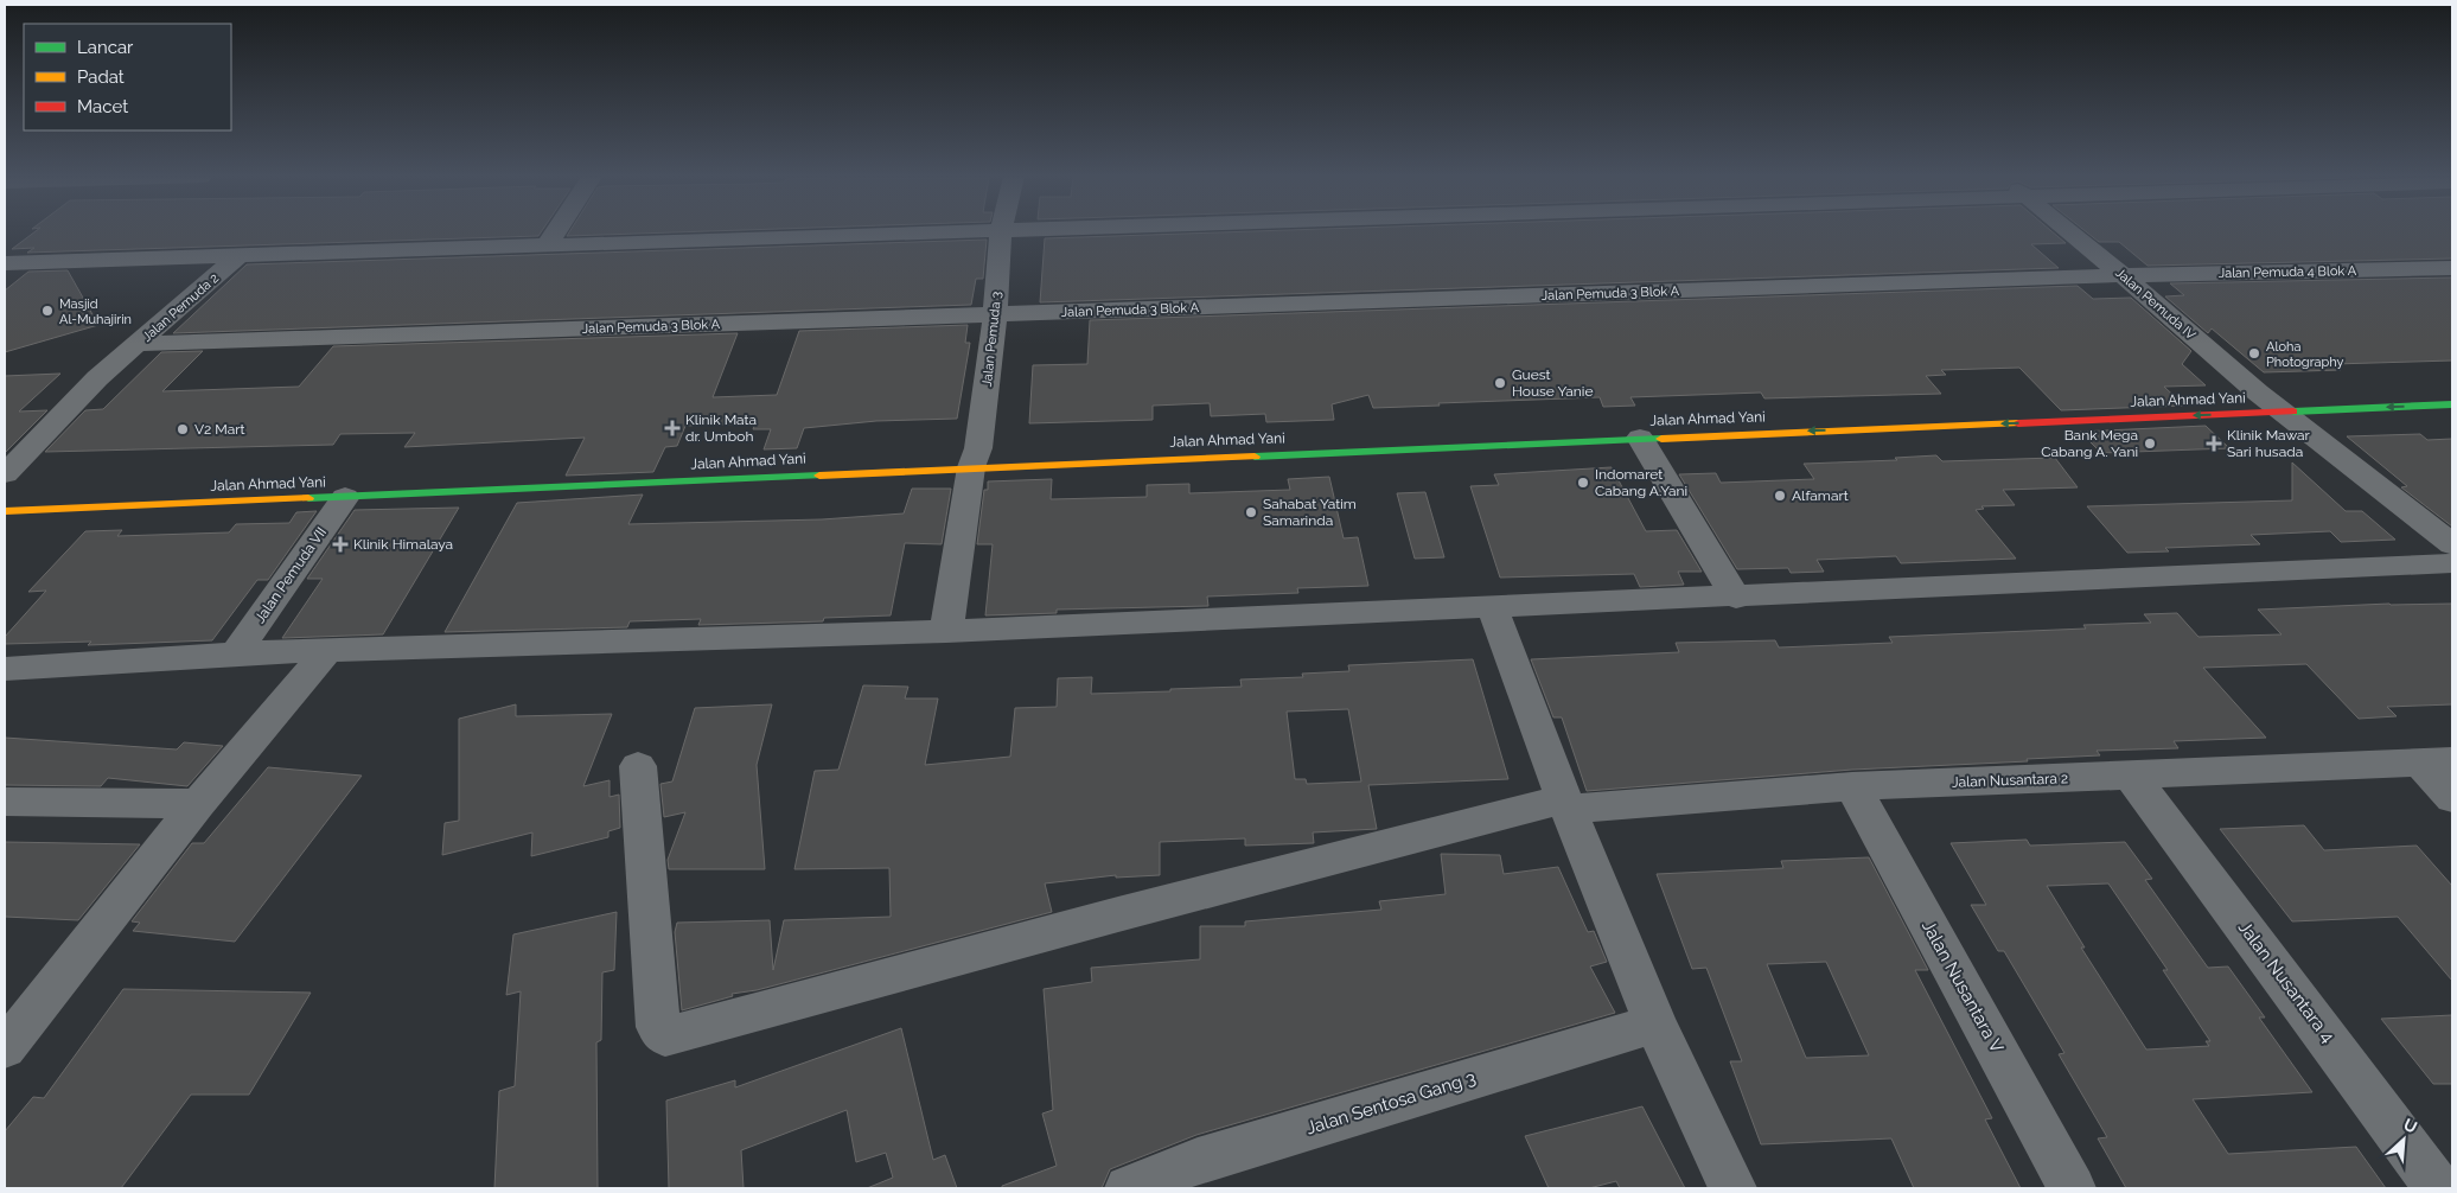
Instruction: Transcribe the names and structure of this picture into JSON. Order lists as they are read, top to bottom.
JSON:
{
  "streets": {
    "main road": ["Jalan Ahmad Yani"],
    "street": [
      "Jalan Pemuda 4 Blok A",
      "Jalan Pemuda 3 Blok A",
      "Jalan Pemuda IV",
      "Jalan Pemuda 2",
      "Jalan Pemuda 3",
      "Jalan Pemuda VII",
      "Jalan Nusantara 2",
      "Jalan Nusantara 4",
      "Jalan Nusantara V",
      "Jalan Sentosa Gang 3"
    ]
  },
  "crossings": [
    ["Jalan Pemuda 4 Blok A", "Jalan Pemuda 3 Blok A"],
    ["Jalan Pemuda 4 Blok A", "Jalan Pemuda IV"],
    ["Jalan Pemuda 3 Blok A", "Jalan Pemuda IV"],
    ["Jalan Pemuda 3 Blok A", "Jalan Pemuda 2"],
    ["Jalan Pemuda 3 Blok A", "Jalan Pemuda 3"],
    ["Jalan Pemuda IV", "Jalan Ahmad Yani"],
    ["Jalan Pemuda 3", "Jalan Ahmad Yani"],
    ["Jalan Ahmad Yani", "Jalan Pemuda VII"],
    ["Jalan Nusantara 2", "Jalan Nusantara 4"],
    ["Jalan Nusantara 2", "Jalan Nusantara V"]
  ],
  "places": {
    "other": [
      "Masjid Al-Muhajirin",
      "Aloha Photography",
      "Guest House Yanie",
      "V2 Mart",
      "Bank Mega Cabang A. Yani",
      "Indomaret Cabang A.Yani",
      "Alfamart",
      "Sahabat Yatim Samarinda"
    ],
    "health": ["Klinik Mata dr. Umboh", "Klinik Mawar Sari husada", "Klinik Himalaya"]
  },
  "legend": ["Lancar", "Padat", "Macet"],
  "north": "top right"
}
